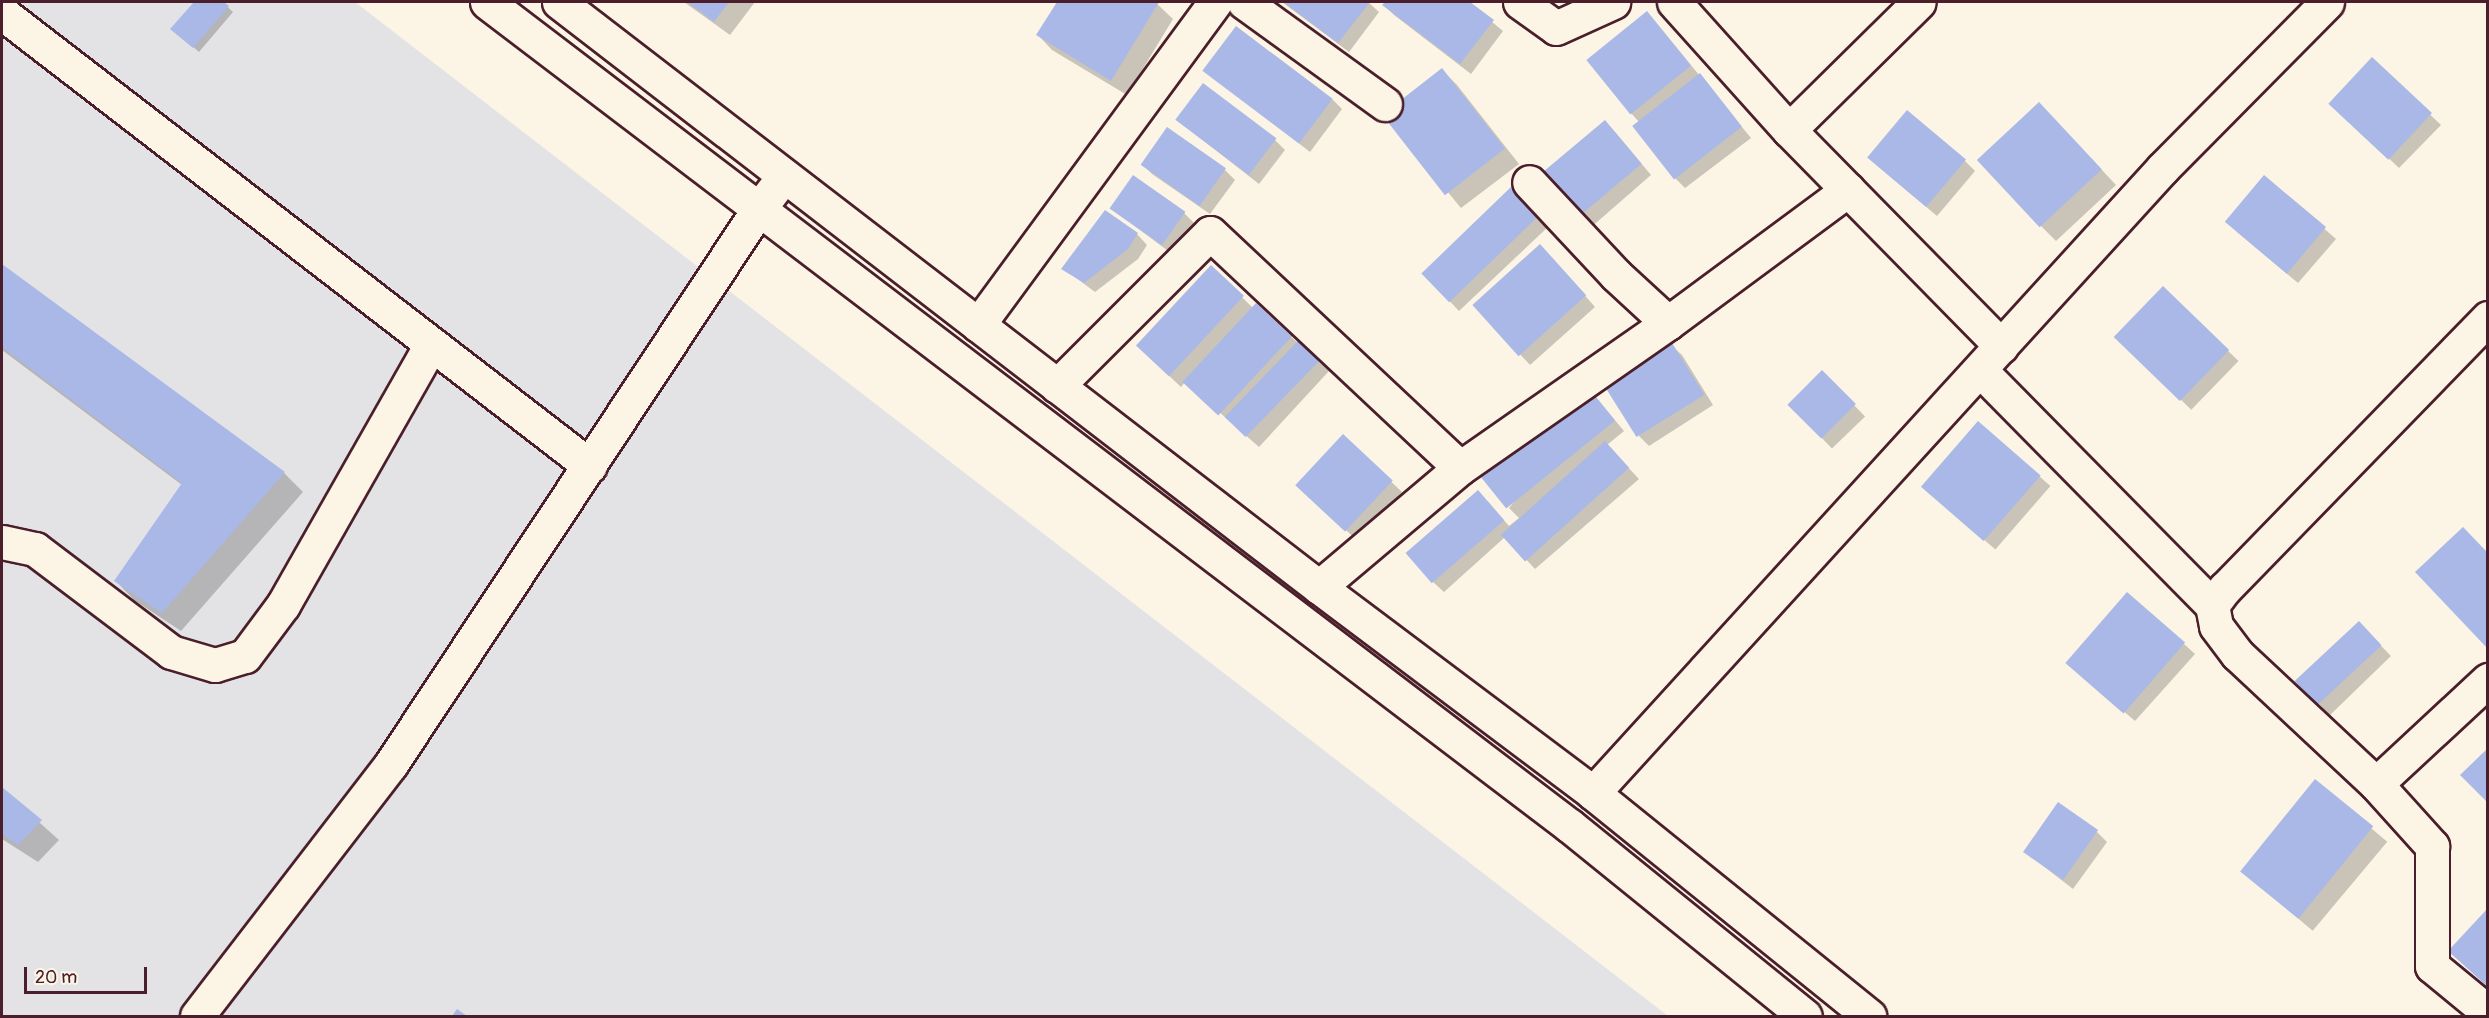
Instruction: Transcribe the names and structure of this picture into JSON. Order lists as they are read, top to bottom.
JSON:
{
  "scale_bar": "20 m"
}
